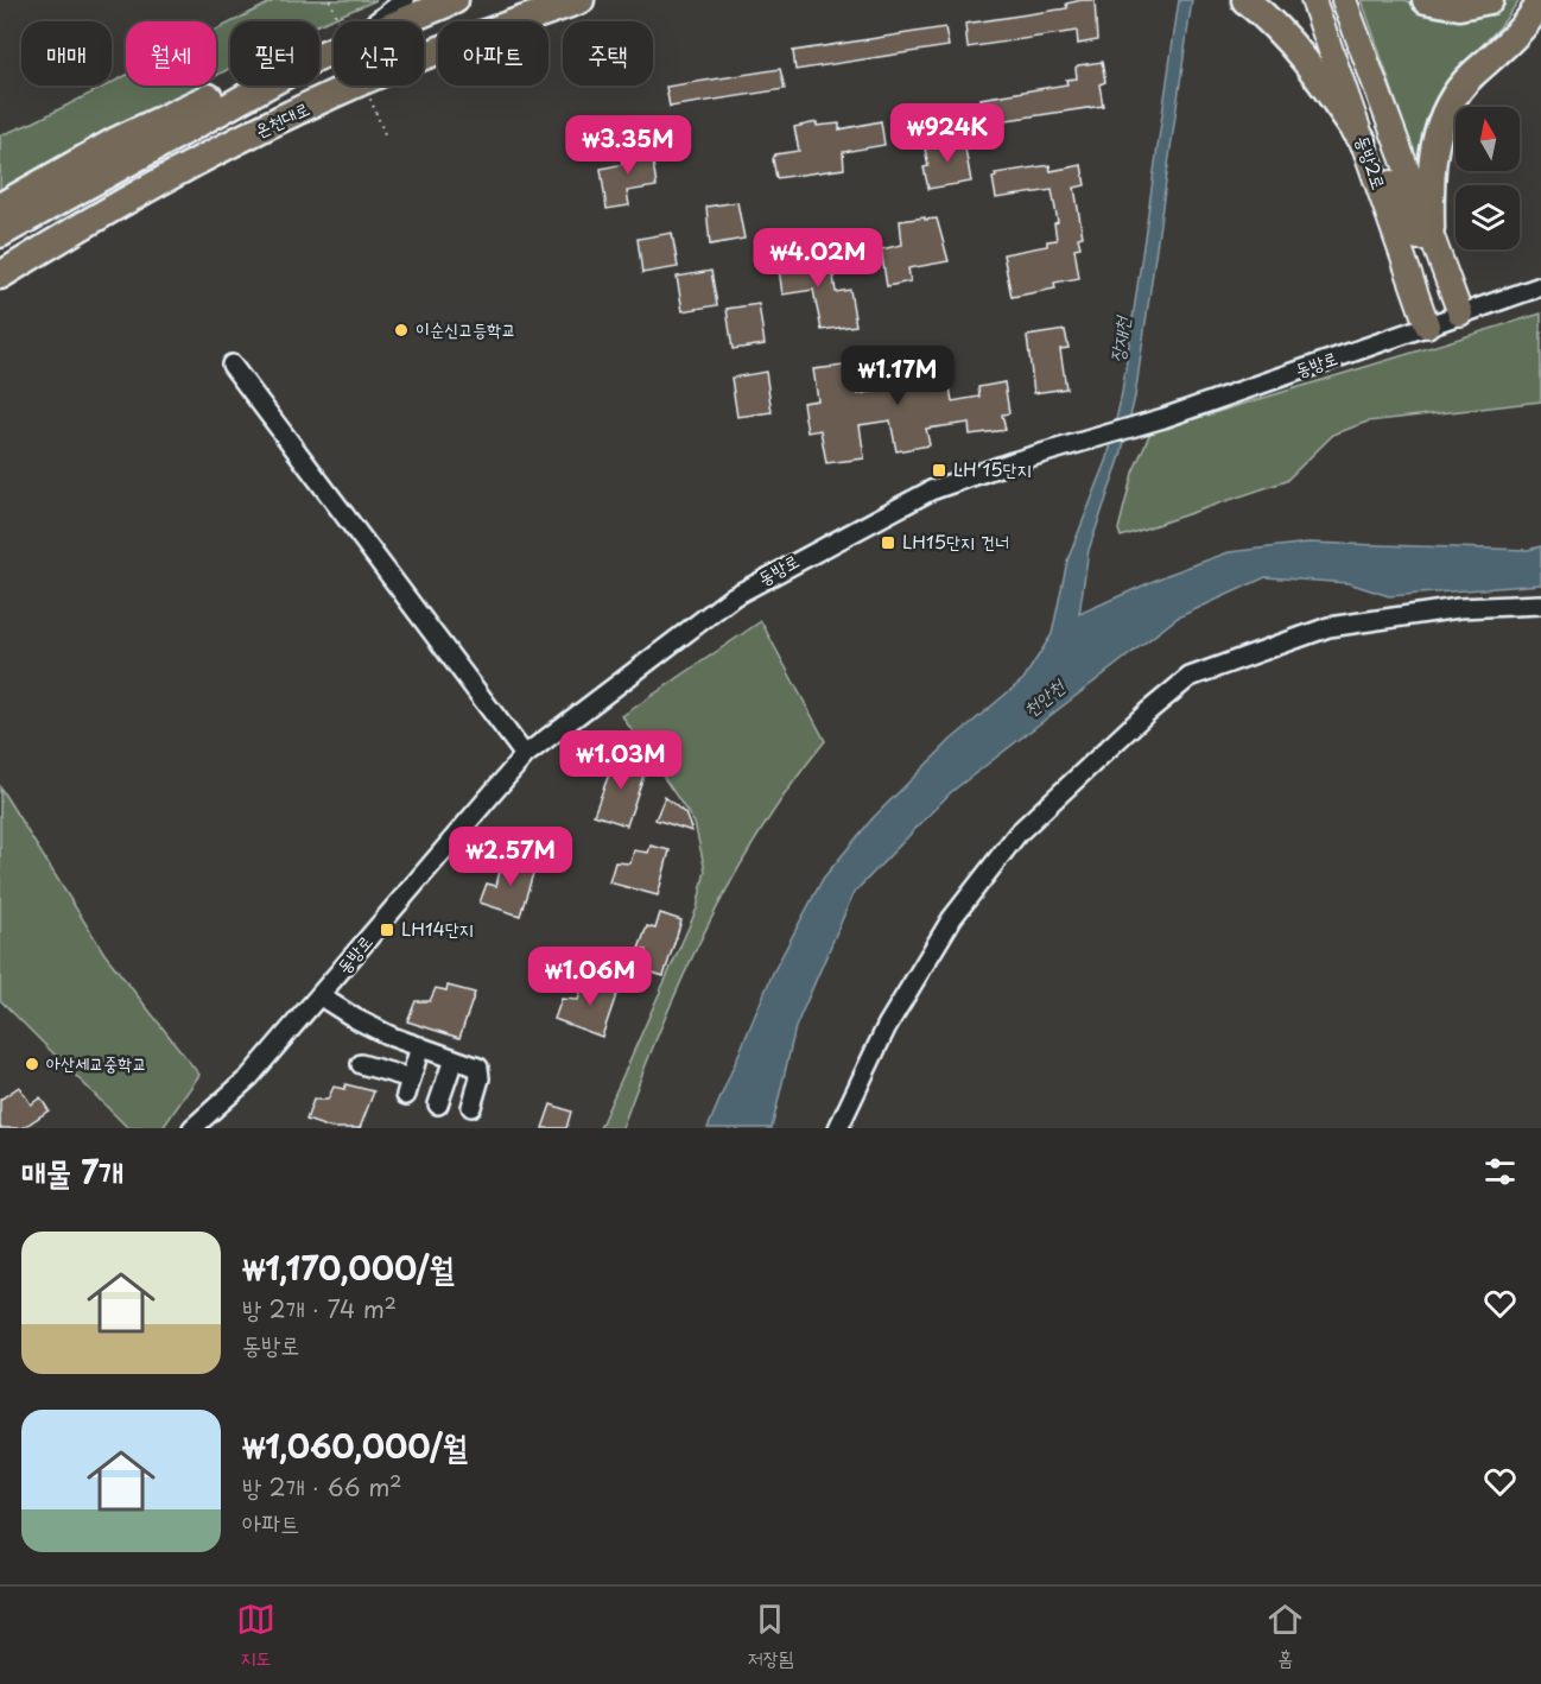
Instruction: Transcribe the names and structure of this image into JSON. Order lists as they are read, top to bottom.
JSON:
{
  "streets": {
    "highway": ["온천대로"],
    "main road": ["동방2로"],
    "street": ["동방로"]
  },
  "crossings": [
    ["동방2로", "동방로"]
  ],
  "water": ["장재천", "천안천"],
  "places": {
    "other": ["이순신고등학교", "아산세교중학교"],
    "transit": ["LH 15단지", "LH15단지 건너", "LH14단지"]
  },
  "north": "top",
  "page": {
    "chip": [
      "매매",
      "월세",
      "필터",
      "신규",
      "아파트",
      "주택"
    ],
    "price": [
      "₩924K",
      "₩3.35M",
      "₩4.02M",
      "₩1.17M",
      "₩1.03M",
      "₩2.57M",
      "₩1.06M"
    ],
    "heading": "매물 7개",
    "list": [
      {
        "name": "₩1,170,000/월",
        "note": "방 2개 · 74 m² · 동방로"
      },
      {
        "name": "₩1,060,000/월",
        "note": "방 2개 · 66 m² · 아파트"
      }
    ],
    "tabs": ["지도", "저장됨", "홈"]
  }
}
